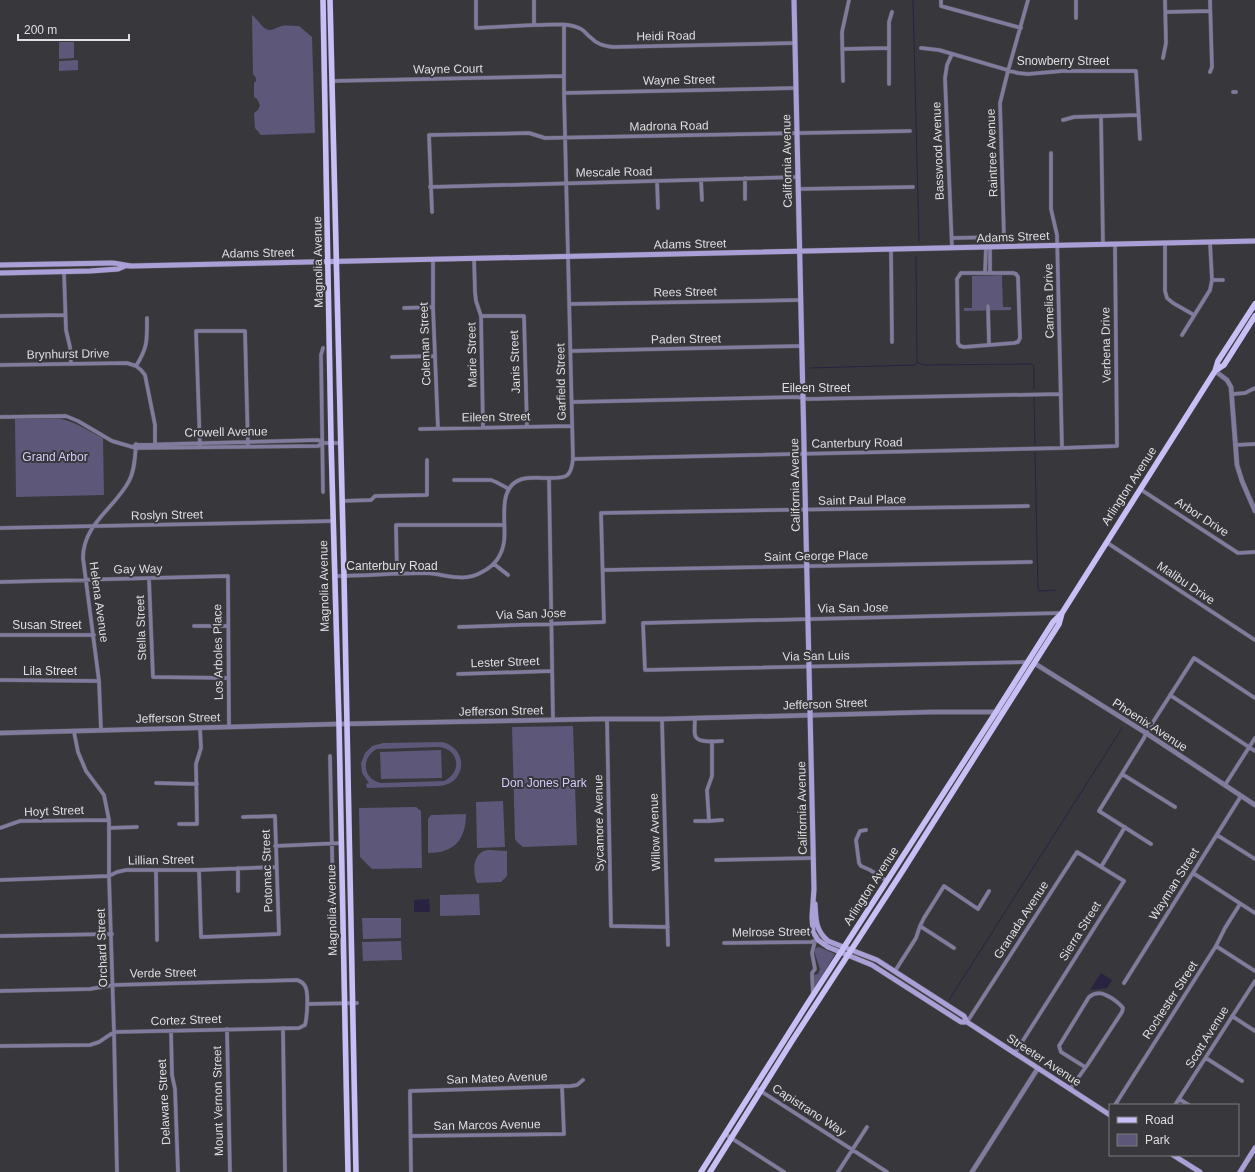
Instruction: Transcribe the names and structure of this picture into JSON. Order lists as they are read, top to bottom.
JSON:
{
  "streets": {
    "main road": [
      "California Avenue",
      "Adams Street",
      "Magnolia Avenue",
      "Arlington Avenue",
      "Streeter Avenue"
    ],
    "street": [
      "Heidi Road",
      "Snowberry Street",
      "Wayne Court",
      "Wayne Street",
      "Madrona Road",
      "Basswood Avenue",
      "Raintree Avenue",
      "Mescale Road",
      "Rees Street",
      "Camelia Drive",
      "Paden Street",
      "Coleman Street",
      "Verbena Drive",
      "Brynhurst Drive",
      "Marie Street",
      "Janis Street",
      "Garfield Street",
      "Eileen Street",
      "Crowell Avenue",
      "Canterbury Road",
      "Saint Paul Place",
      "Roslyn Street",
      "Arbor Drive",
      "Saint George Place",
      "Gay Way",
      "Malibu Drive",
      "Helena Avenue",
      "Via San Jose",
      "Susan Street",
      "Stella Street",
      "Los Arboles Place",
      "Via San Luis",
      "Lester Street",
      "Lila Street",
      "Jefferson Street",
      "Phoenix Avenue",
      "Hoyt Street",
      "Sycamore Avenue",
      "Willow Avenue",
      "Lillian Street",
      "Potomac Street",
      "Wayman Street",
      "Granada Avenue",
      "Sierra Street",
      "Melrose Street",
      "Orchard Street",
      "Verde Street",
      "Rochester Street",
      "Cortez Street",
      "Scott Avenue",
      "San Mateo Avenue",
      "Mount Vernon Street",
      "Delaware Street",
      "Capistrano Way",
      "San Marcos Avenue"
    ]
  },
  "crossings": [
    ["Heidi Road", "California Avenue"],
    ["Heidi Road", "Garfield Street"],
    ["Snowberry Street", "Basswood Avenue"],
    ["Snowberry Street", "Raintree Avenue"],
    ["Wayne Court", "Magnolia Avenue"],
    ["Wayne Court", "Garfield Street"],
    ["Wayne Street", "California Avenue"],
    ["Wayne Street", "Garfield Street"],
    ["Madrona Road", "California Avenue"],
    ["Madrona Road", "Mescale Road"],
    ["Madrona Road", "Garfield Street"],
    ["Basswood Avenue", "Raintree Avenue"],
    ["Basswood Avenue", "Adams Street"],
    ["California Avenue", "Mescale Road"],
    ["California Avenue", "Adams Street"],
    ["California Avenue", "Rees Street"],
    ["California Avenue", "Paden Street"],
    ["California Avenue", "Eileen Street"],
    ["California Avenue", "Canterbury Road"],
    ["California Avenue", "Saint Paul Place"],
    ["California Avenue", "Saint George Place"],
    ["California Avenue", "Via San Jose"],
    ["California Avenue", "Via San Luis"],
    ["California Avenue", "Jefferson Street"],
    ["California Avenue", "Melrose Street"],
    ["Mescale Road", "Garfield Street"],
    ["Adams Street", "Magnolia Avenue"],
    ["Adams Street", "Camelia Drive"],
    ["Adams Street", "Coleman Street"],
    ["Adams Street", "Verbena Drive"],
    ["Adams Street", "Marie Street"],
    ["Adams Street", "Garfield Street"],
    ["Magnolia Avenue", "Crowell Avenue"],
    ["Magnolia Avenue", "Canterbury Road"],
    ["Magnolia Avenue", "Roslyn Street"],
    ["Magnolia Avenue", "Jefferson Street"],
    ["Rees Street", "Garfield Street"],
    ["Camelia Drive", "Eileen Street"],
    ["Camelia Drive", "Canterbury Road"],
    ["Paden Street", "Garfield Street"],
    ["Coleman Street", "Eileen Street"],
    ["Verbena Drive", "Canterbury Road"],
    ["Marie Street", "Janis Street"],
    ["Marie Street", "Eileen Street"],
    ["Janis Street", "Eileen Street"],
    ["Garfield Street", "Eileen Street"],
    ["Garfield Street", "Canterbury Road"],
    ["Crowell Avenue", "Helena Avenue"],
    ["Arlington Avenue", "Arbor Drive"],
    ["Arlington Avenue", "Malibu Drive"],
    ["Arlington Avenue", "Via San Jose"],
    ["Arlington Avenue", "Via San Luis"],
    ["Arlington Avenue", "Jefferson Street"],
    ["Arlington Avenue", "Phoenix Avenue"],
    ["Arlington Avenue", "Streeter Avenue"],
    ["Arlington Avenue", "Capistrano Way"],
    ["Saint Paul Place", "Saint George Place"],
    ["Saint Paul Place", "Via San Jose"],
    ["Roslyn Street", "Helena Avenue"],
    ["Saint George Place", "Via San Jose"],
    ["Gay Way", "Helena Avenue"],
    ["Gay Way", "Stella Street"],
    ["Gay Way", "Los Arboles Place"],
    ["Helena Avenue", "Susan Street"],
    ["Helena Avenue", "Lila Street"],
    ["Helena Avenue", "Jefferson Street"],
    ["Via San Jose", "Via San Luis"],
    ["Stella Street", "Los Arboles Place"],
    ["Los Arboles Place", "Jefferson Street"],
    ["Via San Luis", "Phoenix Avenue"],
    ["Jefferson Street", "Sycamore Avenue"],
    ["Jefferson Street", "Willow Avenue"],
    ["Jefferson Street", "Orchard Street"],
    ["Phoenix Avenue", "Wayman Street"],
    ["Hoyt Street", "Orchard Street"],
    ["Sycamore Avenue", "Willow Avenue"],
    ["Lillian Street", "Potomac Street"],
    ["Lillian Street", "Orchard Street"],
    ["Granada Avenue", "Sierra Street"],
    ["Granada Avenue", "Streeter Avenue"],
    ["Sierra Street", "Streeter Avenue"],
    ["Orchard Street", "Verde Street"],
    ["Orchard Street", "Cortez Street"],
    ["Verde Street", "Cortez Street"],
    ["Cortez Street", "Mount Vernon Street"],
    ["Cortez Street", "Delaware Street"],
    ["San Mateo Avenue", "San Marcos Avenue"]
  ],
  "parks": ["Grand Arbor", "Don Jones Park"],
  "legend": ["Road", "Park"],
  "scale_bar": "200 m"
}
